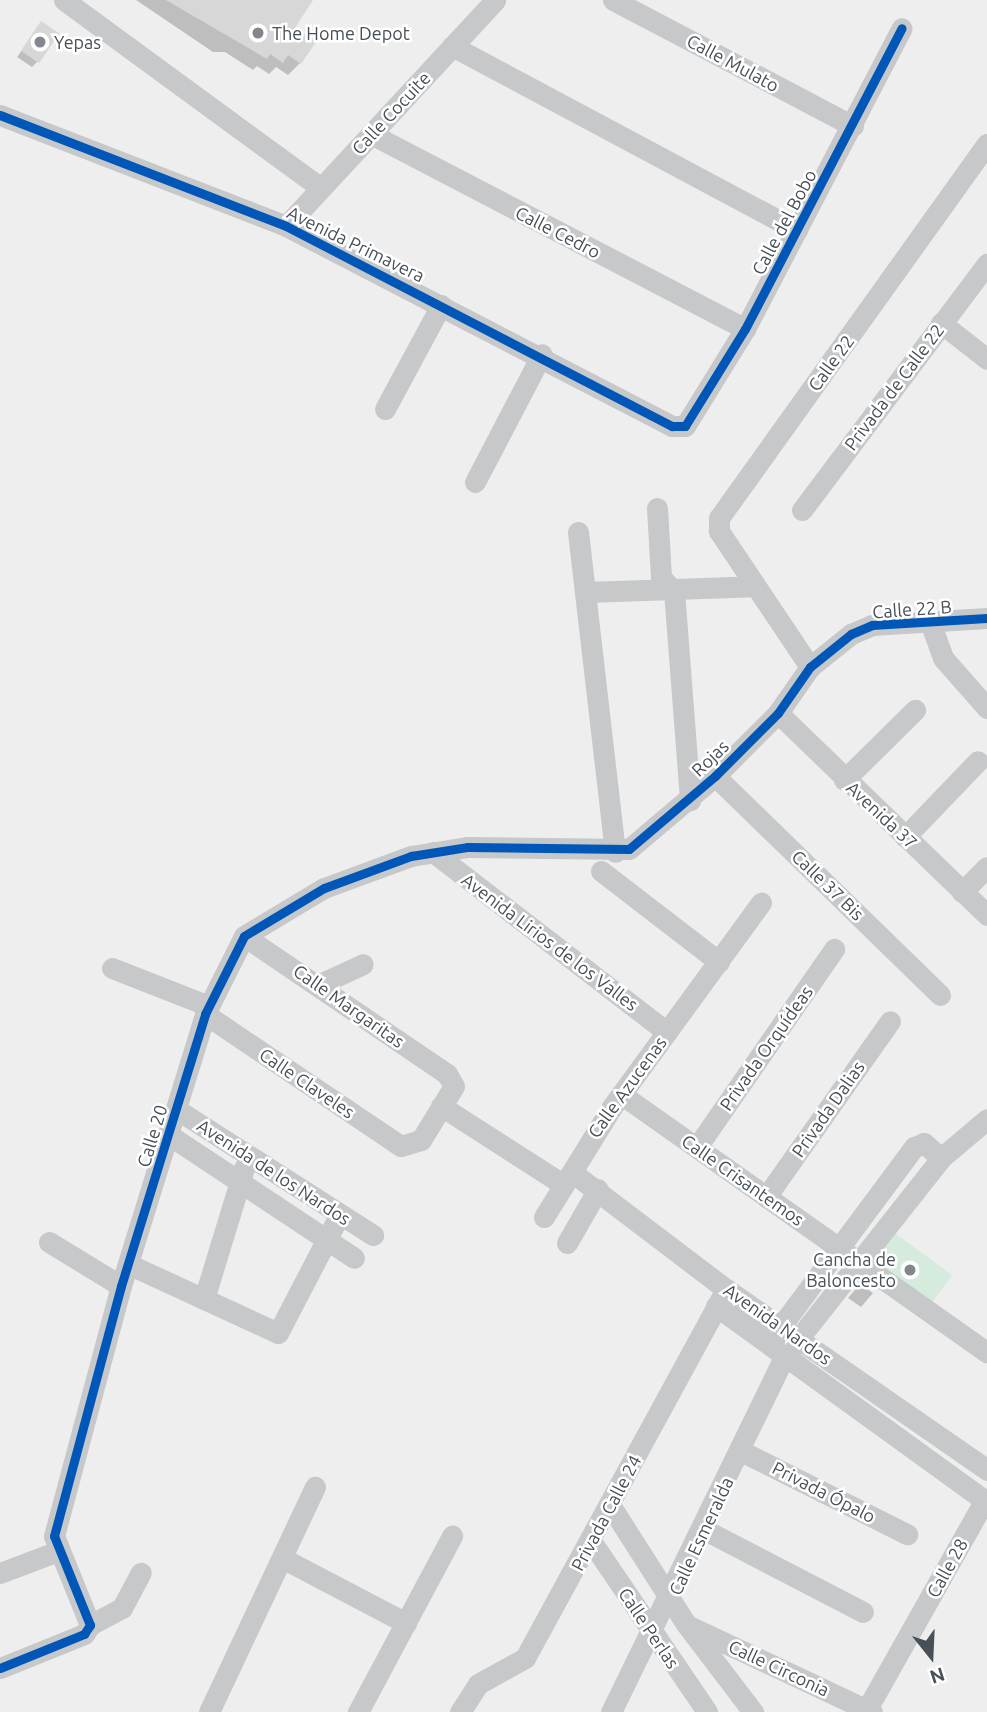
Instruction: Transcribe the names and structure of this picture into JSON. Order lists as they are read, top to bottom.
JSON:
{
  "streets": {
    "street": [
      "Calle Mulato",
      "Calle Cocuite",
      "Calle del Bobo",
      "Calle Cedro",
      "Avenida Primavera",
      "Calle 22",
      "Privada de Calle 22",
      "Calle 22 B",
      "Rojas",
      "Avenida 37",
      "Calle 37 Bis",
      "Avenida Lirios de los Valles",
      "Calle Margaritas",
      "Privada Orquídeas",
      "Calle Claveles",
      "Calle Azucenas",
      "Privada Dalias",
      "Calle 20",
      "Avenida de los Nardos",
      "Calle Crisantemos",
      "Avenida Nardos",
      "Privada Ópalo",
      "Privada Calle 24",
      "Calle Esmeralda",
      "Calle 28",
      "Calle Perlas",
      "Calle Circonia"
    ]
  },
  "crossings": [
    ["Calle Mulato", "Calle del Bobo"],
    ["Calle Cocuite", "Calle Cedro"],
    ["Calle Cocuite", "Avenida Primavera"],
    ["Calle del Bobo", "Calle Cedro"],
    ["Calle del Bobo", "Avenida Primavera"],
    ["Calle 22", "Calle 22 B"],
    ["Calle 22", "Rojas"],
    ["Calle 22 B", "Rojas"],
    ["Rojas", "Avenida 37"],
    ["Rojas", "Calle 37 Bis"],
    ["Avenida Lirios de los Valles", "Calle Azucenas"],
    ["Calle Margaritas", "Calle Claveles"],
    ["Calle Margaritas", "Calle 20"],
    ["Calle Margaritas", "Avenida Nardos"],
    ["Privada Orquídeas", "Calle Crisantemos"],
    ["Calle Claveles", "Calle 20"],
    ["Calle Claveles", "Avenida Nardos"],
    ["Calle Azucenas", "Calle Crisantemos"],
    ["Calle Azucenas", "Avenida Nardos"],
    ["Privada Dalias", "Calle Crisantemos"],
    ["Calle 20", "Avenida de los Nardos"],
    ["Avenida Nardos", "Privada Calle 24"],
    ["Avenida Nardos", "Calle Esmeralda"],
    ["Avenida Nardos", "Calle 28"],
    ["Privada Ópalo", "Calle Esmeralda"],
    ["Privada Calle 24", "Calle Perlas"],
    ["Calle Esmeralda", "Calle Perlas"],
    ["Calle 28", "Calle Circonia"]
  ],
  "places": ["The Home Depot", "Yepas", "Cancha de Baloncesto"],
  "north": "bottom"
}
